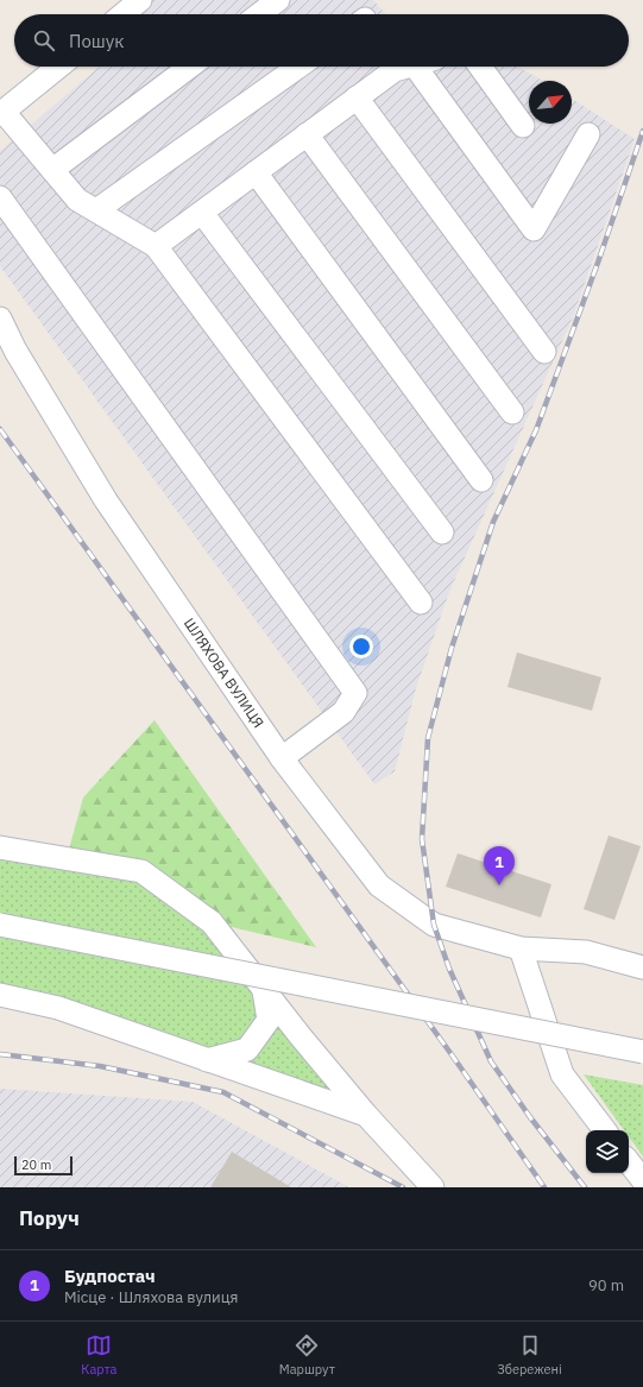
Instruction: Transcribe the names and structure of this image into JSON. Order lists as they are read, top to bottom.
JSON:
{
  "streets": {
    "street": ["ШЛЯХОВА ВУЛИЦЯ"]
  },
  "scale_bar": "20 m",
  "north": "top right",
  "page": {
    "search": "Пошук",
    "pins": "1",
    "scale": "20 m",
    "heading": "Поруч",
    "list": [
      {
        "mark": "1",
        "name": "Будпостач",
        "note": "Місце · Шляхова вулиця",
        "value": "90 m"
      }
    ],
    "nav": ["Карта", "Маршрут", "Збережені"]
  }
}
